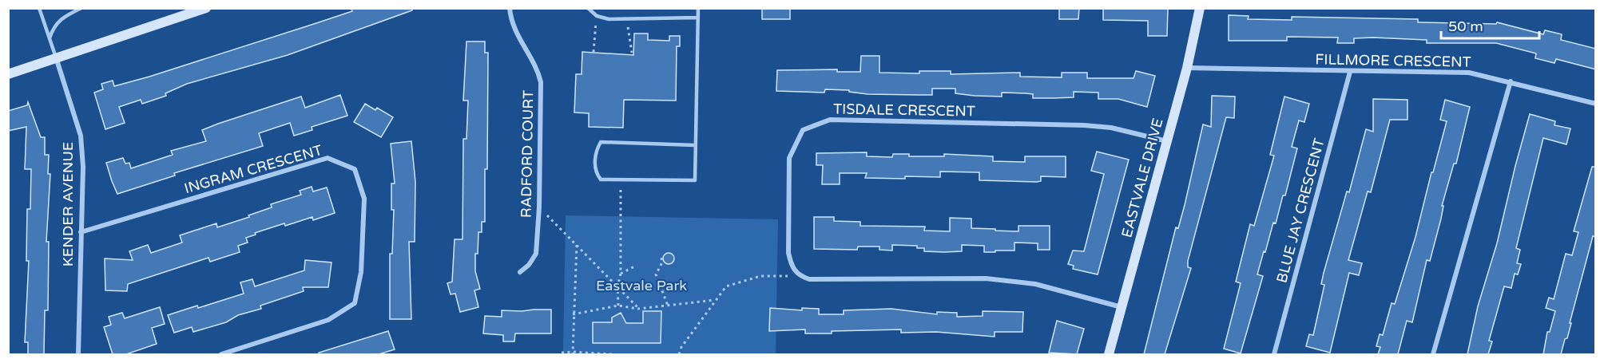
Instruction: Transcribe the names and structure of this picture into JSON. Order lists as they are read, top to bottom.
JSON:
{
  "streets": {
    "street": [
      "FILLMORE CRESCENT",
      "TISDALE CRESCENT",
      "RADFORD COURT",
      "INGRAM CRESCENT",
      "EASTVALE DRIVE",
      "KENDER AVENUE",
      "BLUE JAY CRESCENT"
    ]
  },
  "crossings": [
    ["FILLMORE CRESCENT", "EASTVALE DRIVE"],
    ["FILLMORE CRESCENT", "BLUE JAY CRESCENT"],
    ["TISDALE CRESCENT", "EASTVALE DRIVE"],
    ["INGRAM CRESCENT", "KENDER AVENUE"]
  ],
  "parks": ["Eastvale Park"],
  "scale_bar": "50 m"
}
